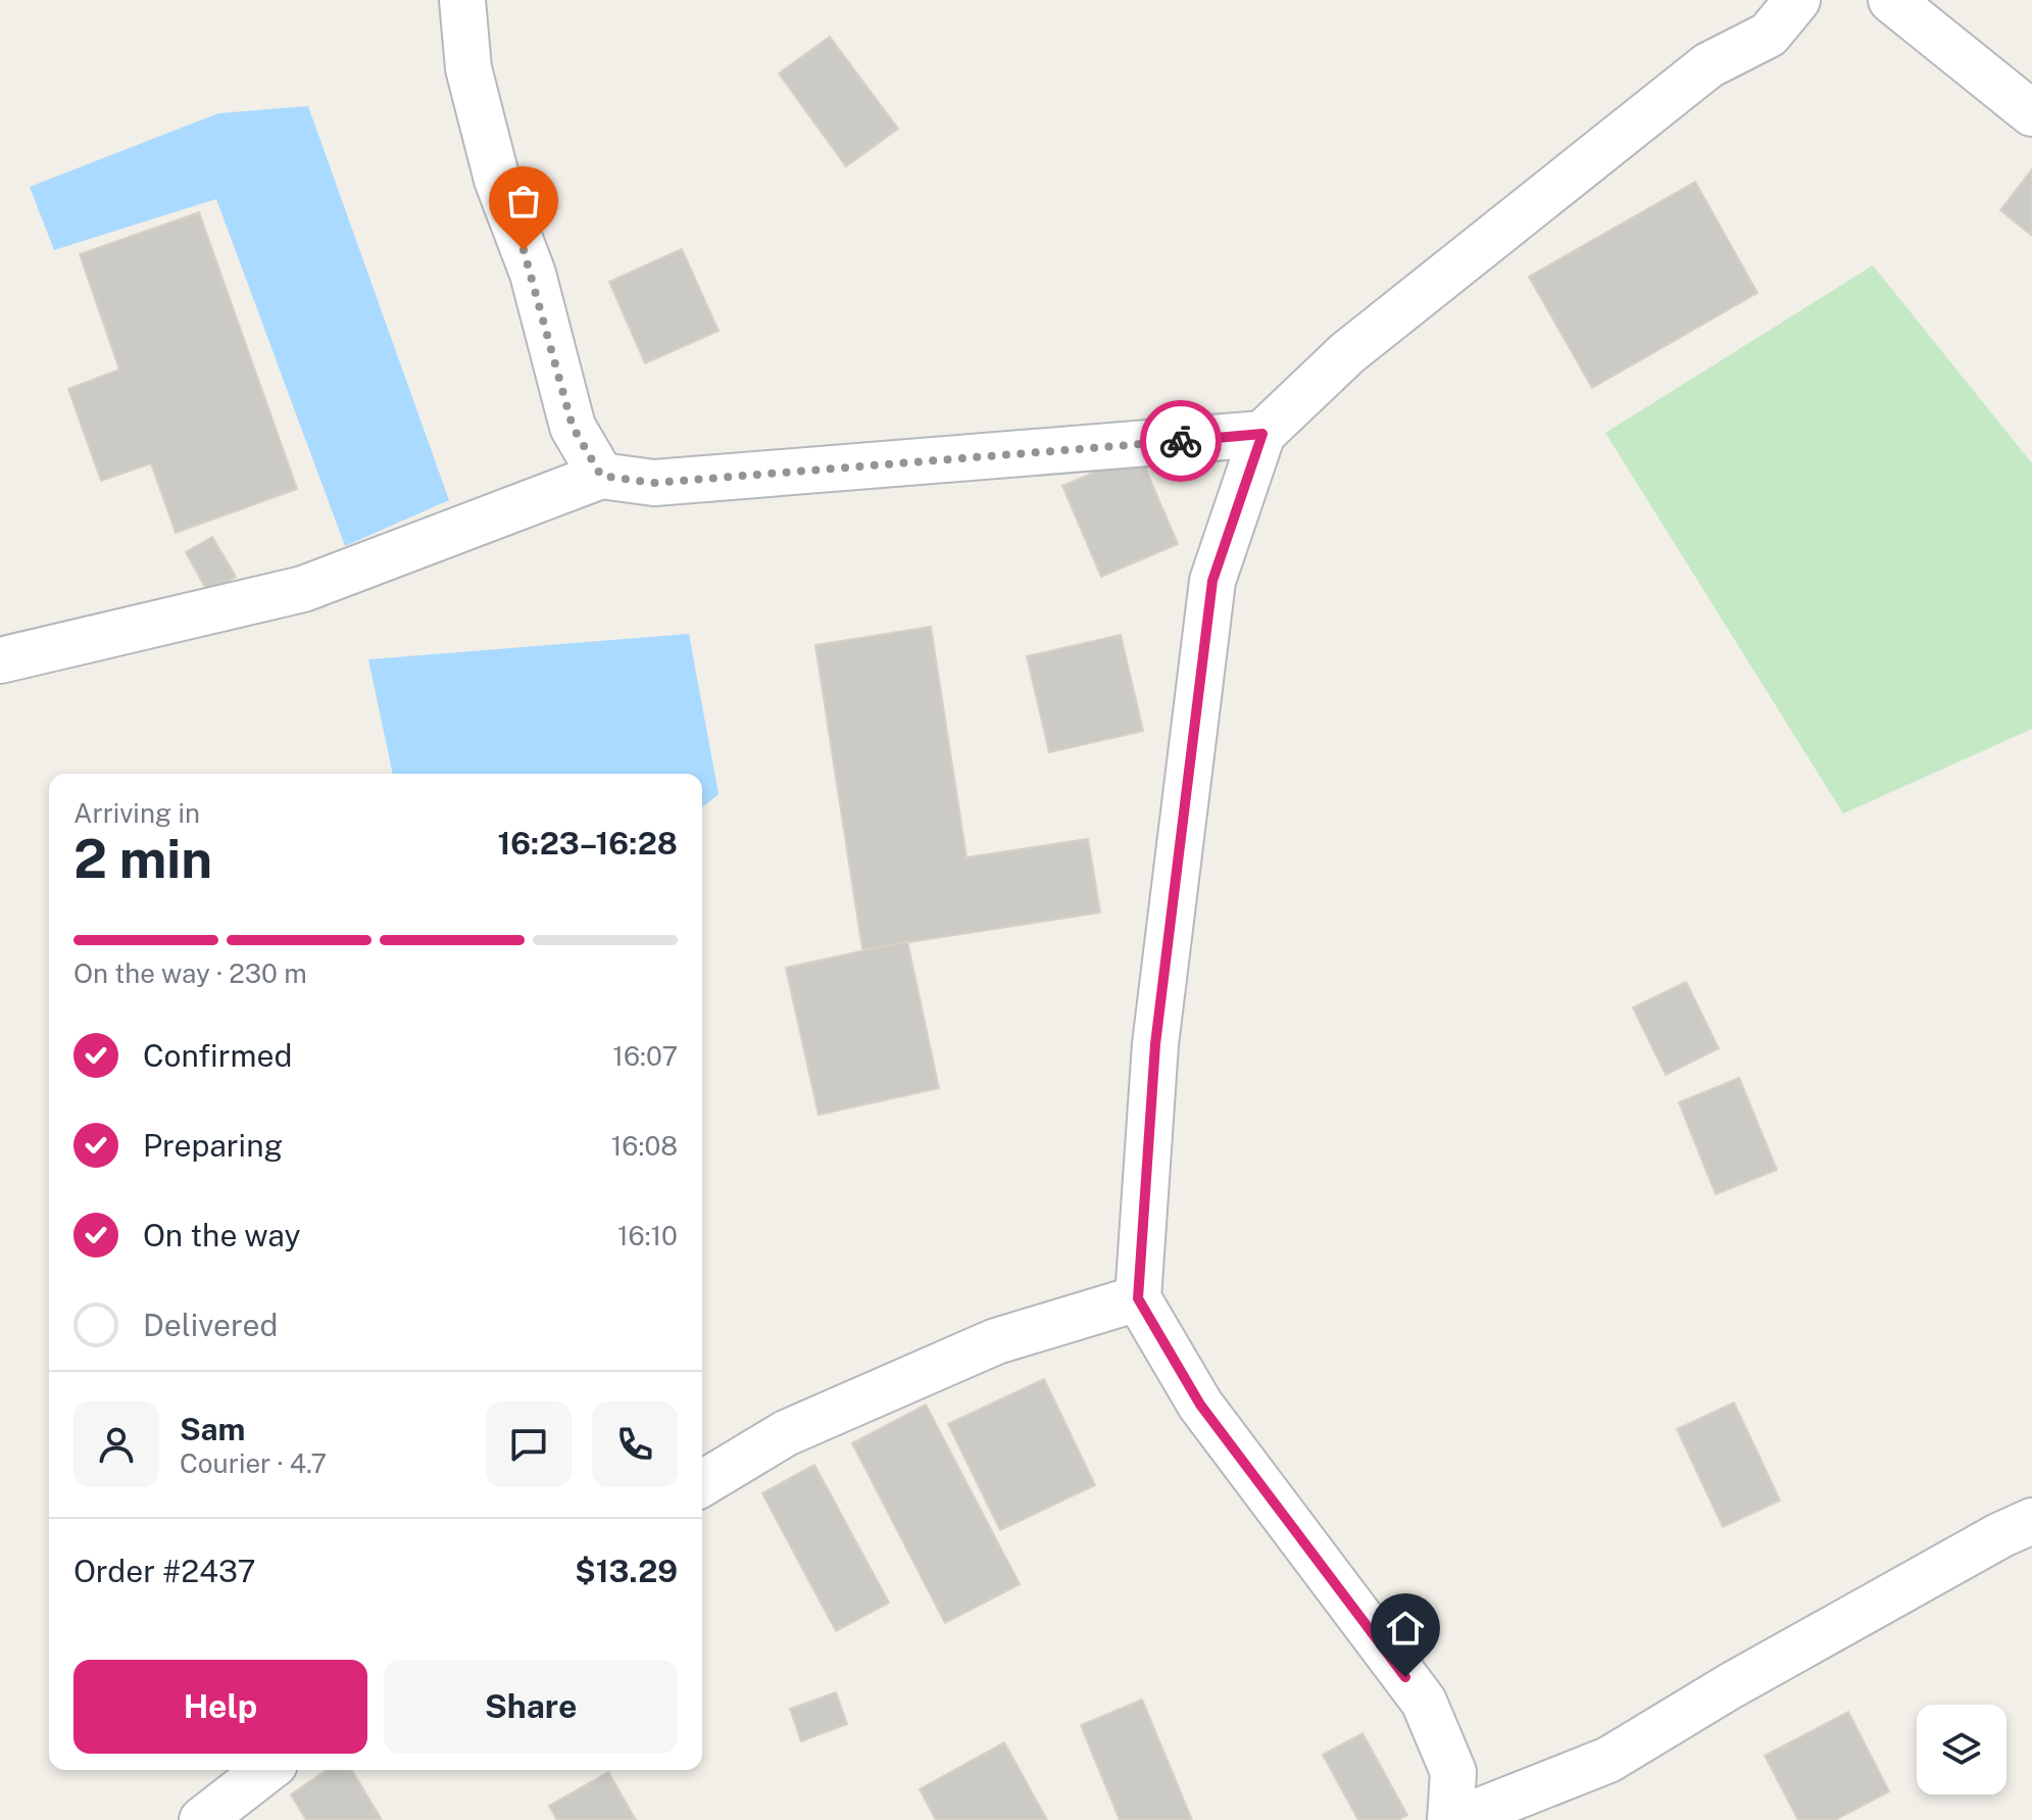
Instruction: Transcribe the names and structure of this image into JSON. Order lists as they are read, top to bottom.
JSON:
{
  "page": {
    "heading": ["2 min", "Arriving in", "16:23–16:28"],
    "panel": [
      "Sam",
      "Courier · 4.7",
      "Order #2437",
      "$13.29"
    ],
    "bar": "On the way · 230 m",
    "list": [
      ["Confirmed", "16:07"],
      ["Preparing", "16:08"],
      ["On the way", "16:10"],
      "Delivered"
    ],
    "buttons": ["Help", "Share"]
  }
}
